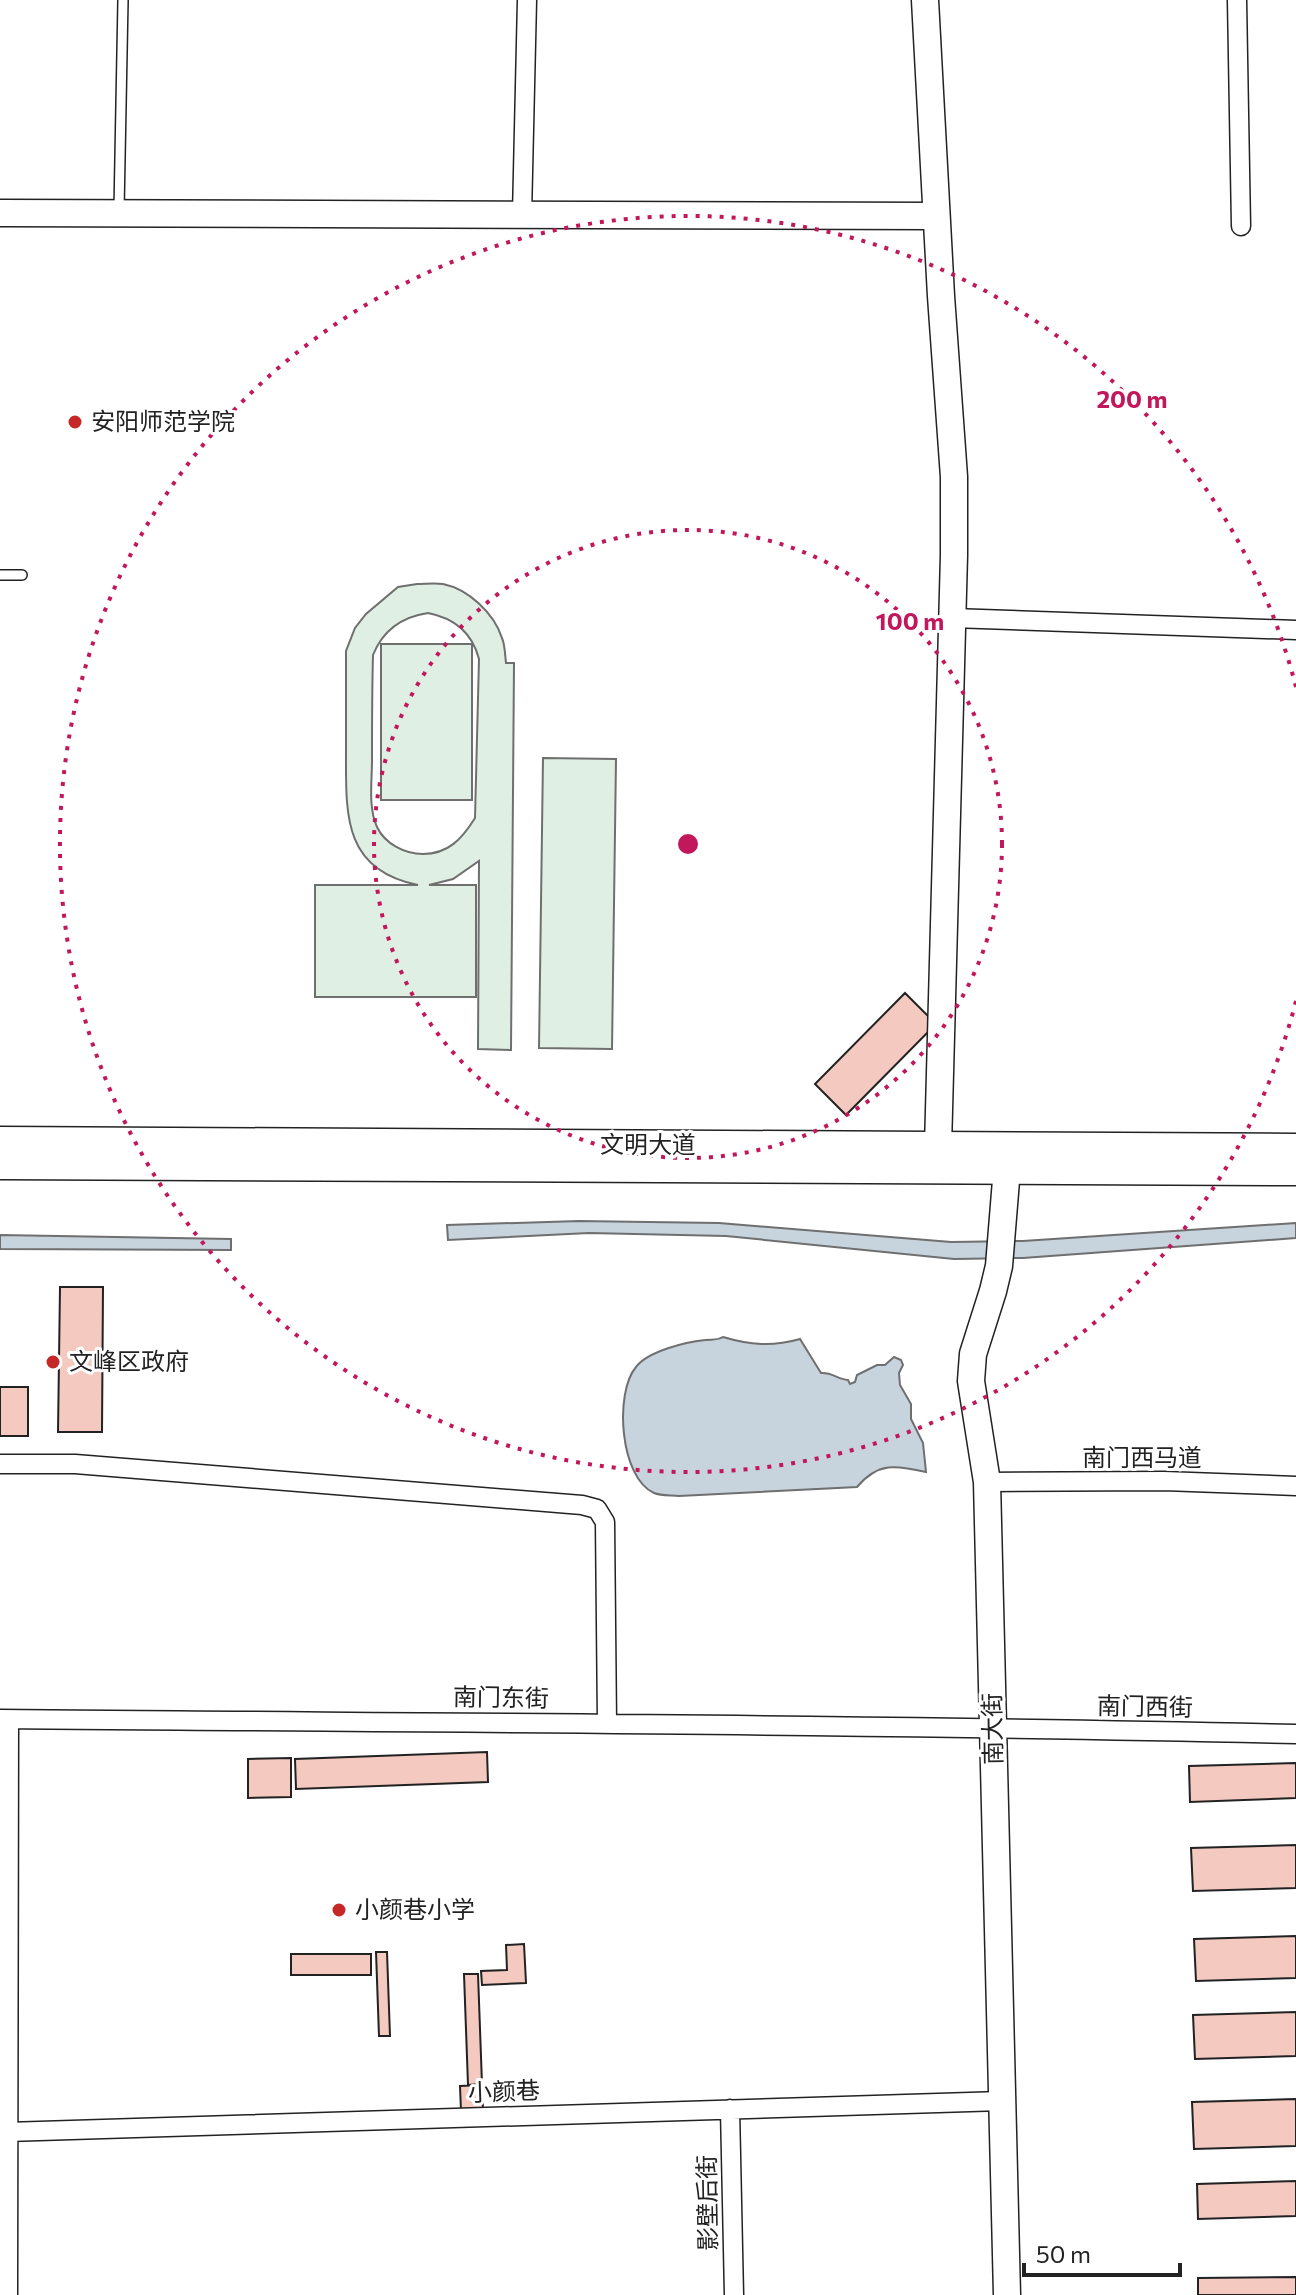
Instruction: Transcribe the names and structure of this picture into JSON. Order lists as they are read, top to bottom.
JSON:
{
  "streets": {
    "main road": ["文明大道"],
    "street": [
      "南门西马道",
      "南门东街",
      "南门西街",
      "南大街",
      "小颜巷",
      "影壁后街"
    ]
  },
  "crossings": [
    ["文明大道", "南大街"],
    ["南门西马道", "南大街"],
    ["南门东街", "南门西街"],
    ["南门东街", "南大街"],
    ["南门西街", "南大街"],
    ["南大街", "小颜巷"],
    ["小颜巷", "影壁后街"]
  ],
  "places": ["安阳师范学院", "文峰区政府", "小颜巷小学"],
  "scale_bar": "50 m",
  "rings": ["200 m", "100 m"]
}
